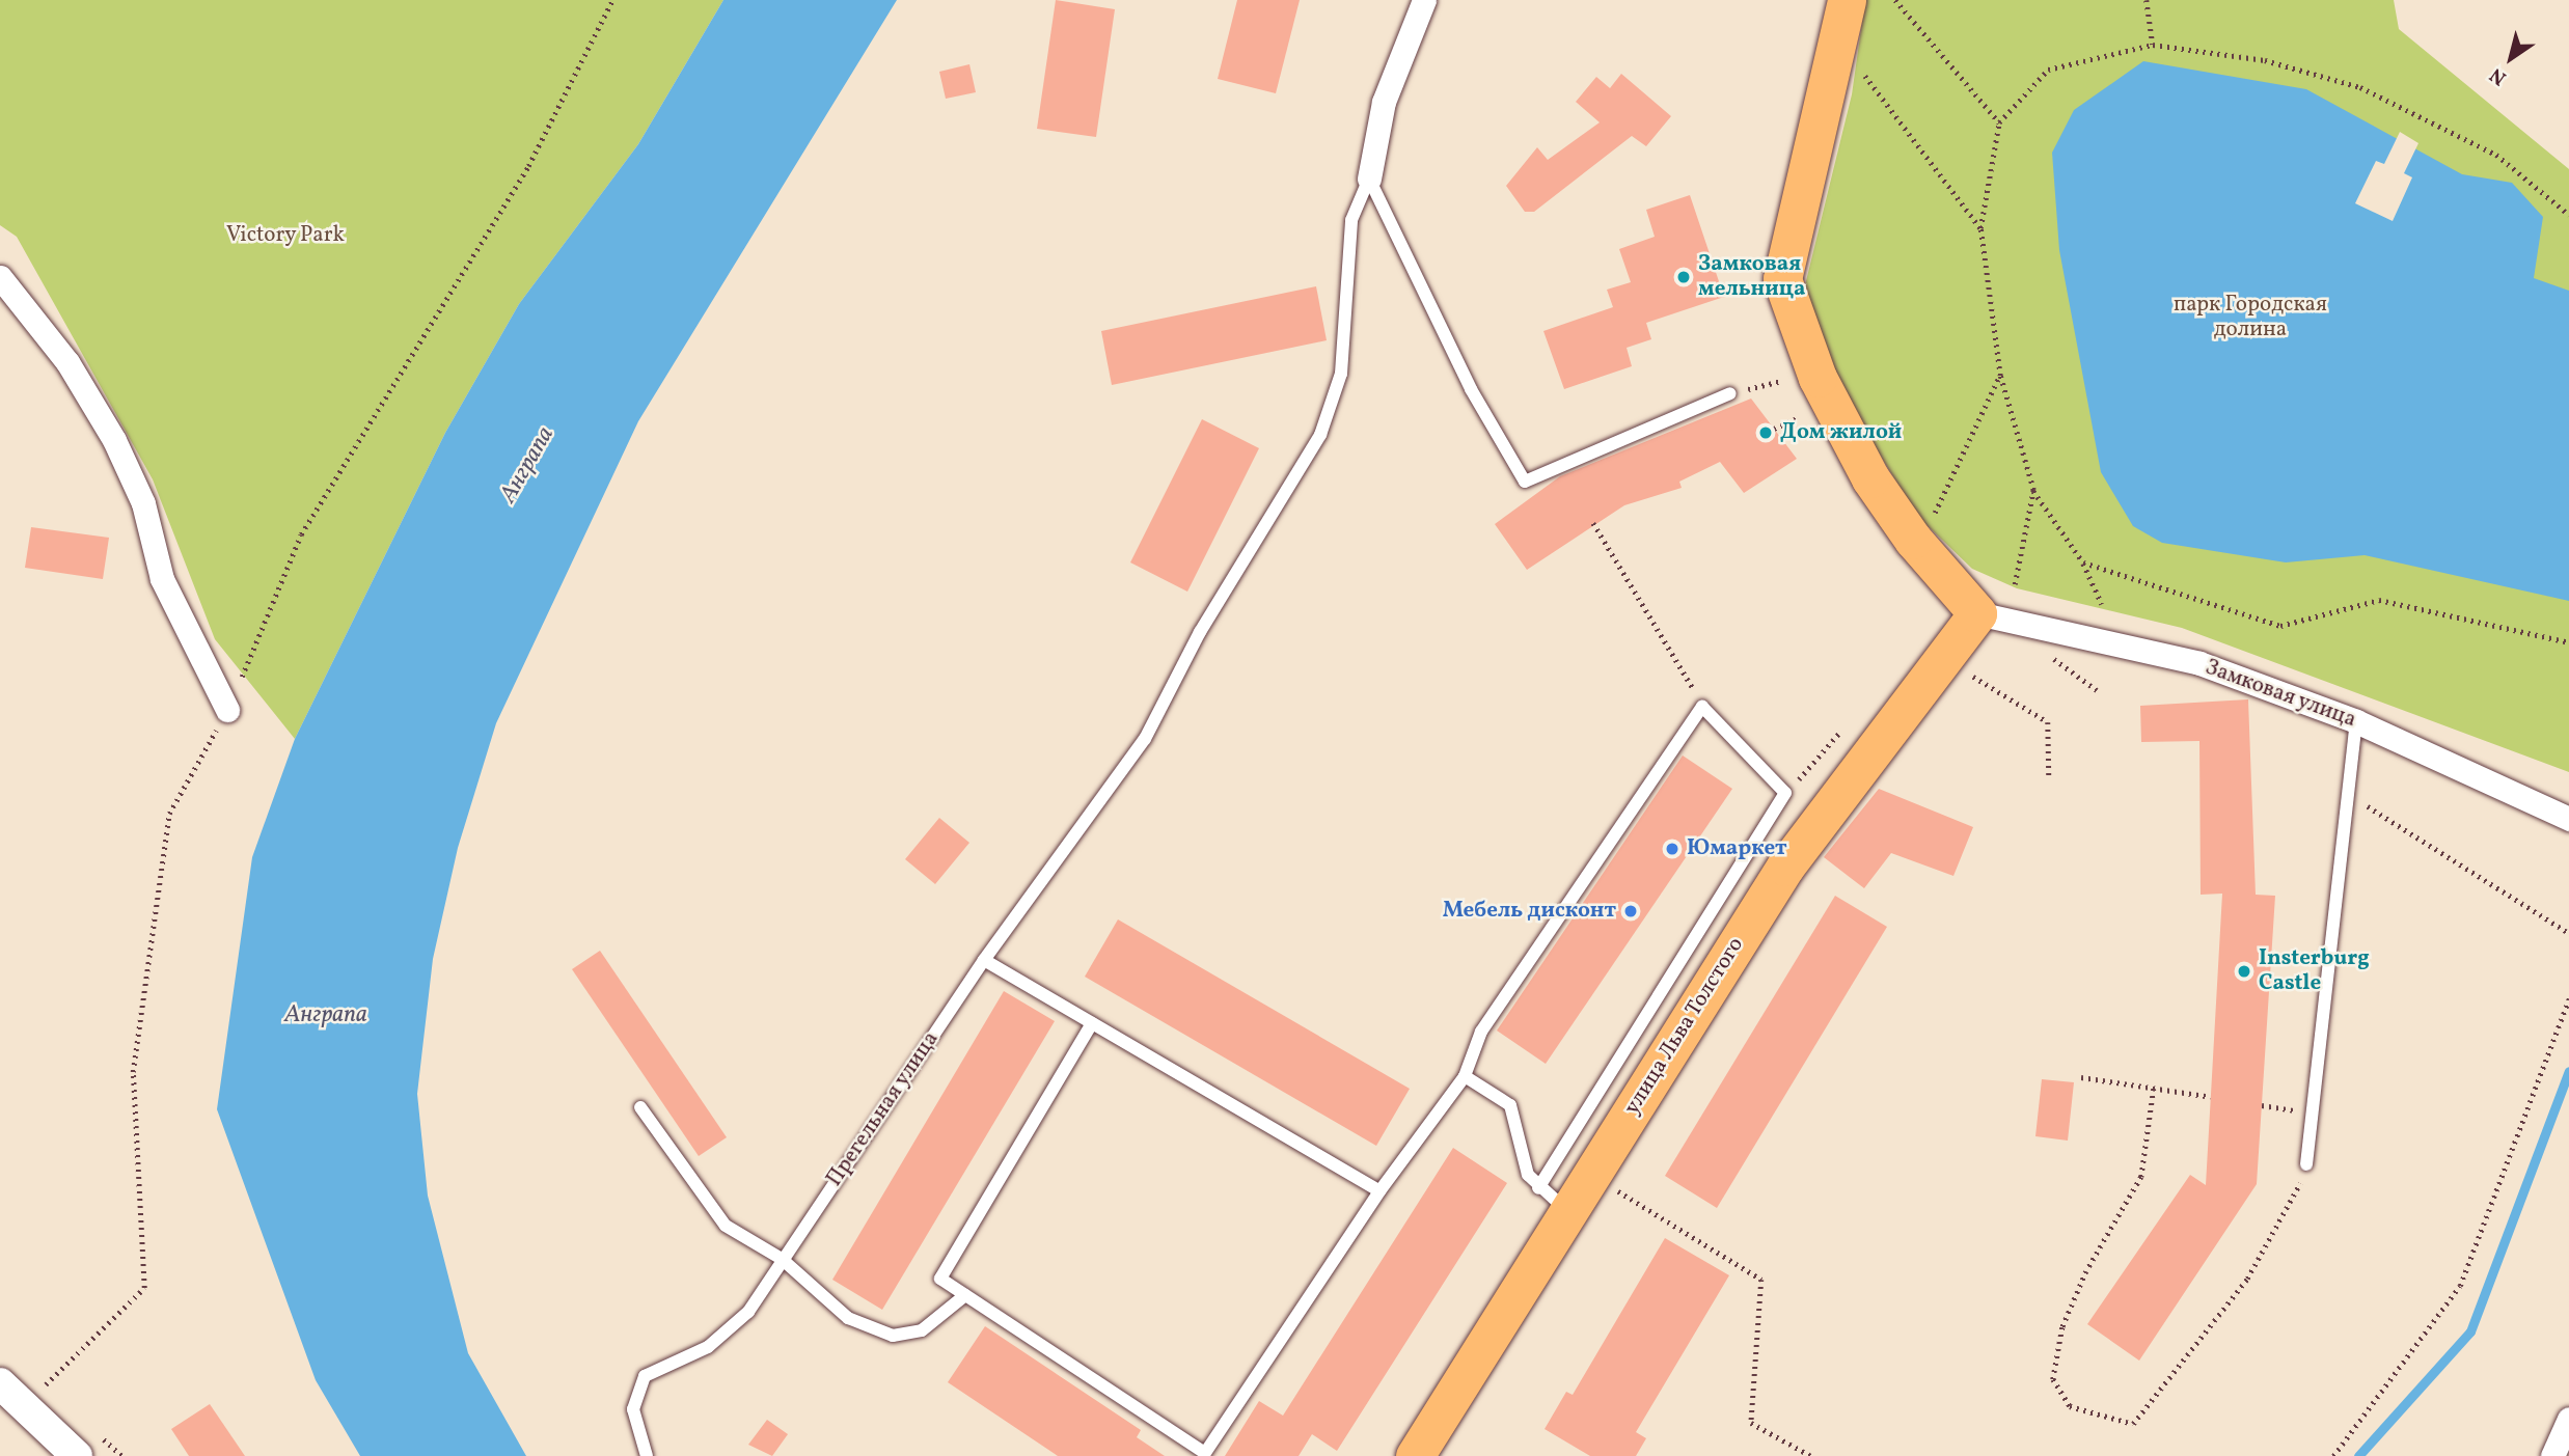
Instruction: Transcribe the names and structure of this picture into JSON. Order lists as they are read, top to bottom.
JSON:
{
  "streets": {
    "main road": ["улица Льва Толстого"],
    "street": ["Замковая улица"],
    "lane": ["Прегельная улица"]
  },
  "crossings": [
    ["Замковая улица", "улица Льва Толстого"]
  ],
  "water": ["Анграпа"],
  "parks": ["Victory Park", "парк Городская долина"],
  "places": [
    "Замковая мельница",
    "Дом жилой",
    "Юмаркет",
    "Мебель дисконт",
    "Insterburg Castle"
  ],
  "north": "bottom left"
}
